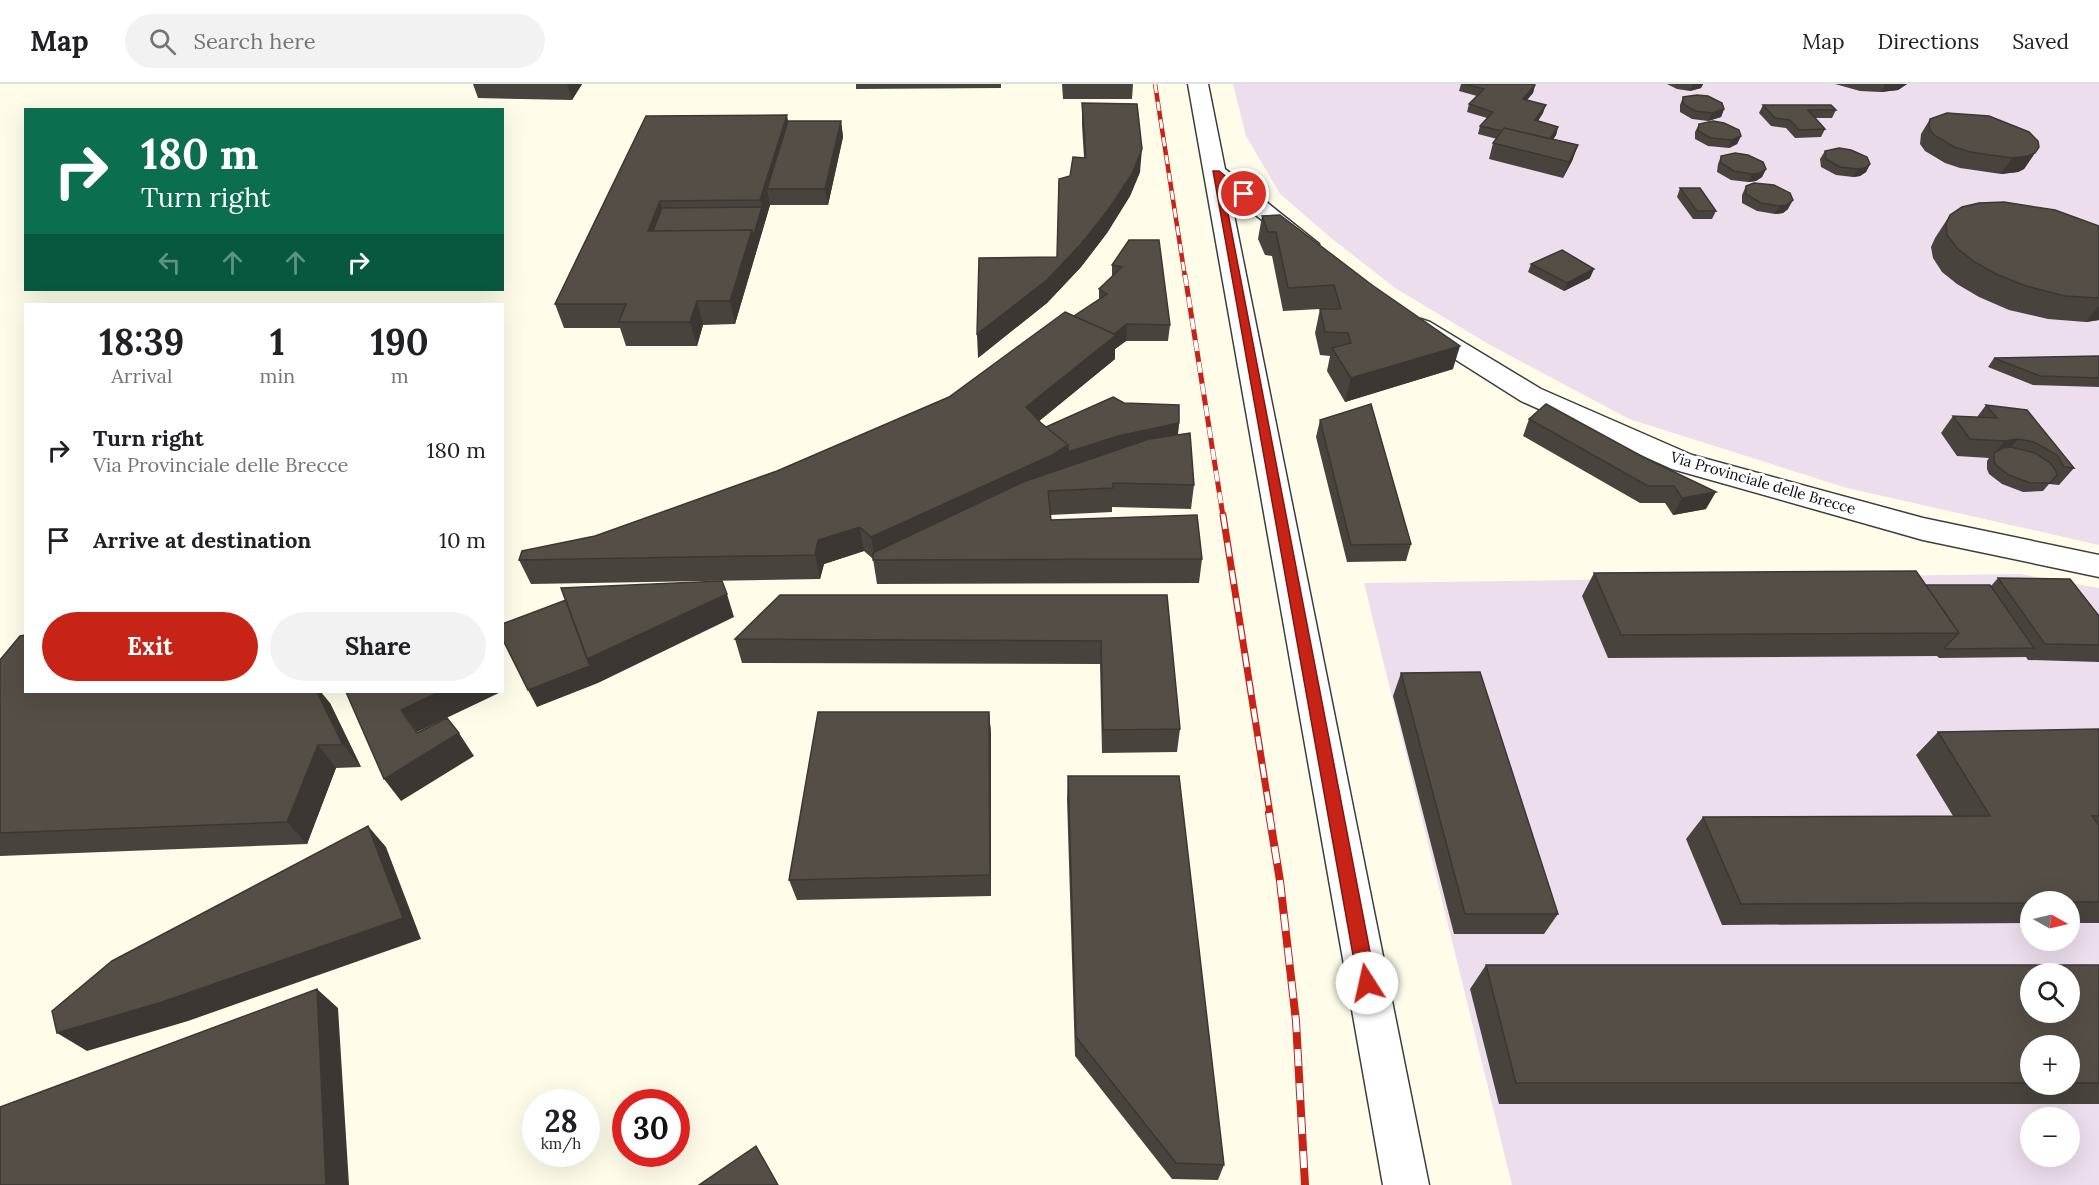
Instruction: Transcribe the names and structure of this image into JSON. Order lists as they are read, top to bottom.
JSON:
{
  "streets": {
    "street": ["Via Provinciale delle Brecce"]
  },
  "north": "right",
  "page": {
    "header": "Map",
    "search": "Search here",
    "nav": ["Map", "Directions", "Saved"],
    "turn": ["180 m", "Turn right"],
    "eta": [
      "18:39",
      "Arrival",
      "1",
      "min",
      "190",
      "m"
    ],
    "list": [
      {
        "name": "Turn right",
        "note": "Via Provinciale delle Brecce",
        "value": "180 m"
      },
      {
        "name": "Arrive at destination",
        "value": "10 m"
      }
    ],
    "buttons": ["Exit", "Share"],
    "map_buttons": ["+", "−"],
    "speed": "28 km/h",
    "limit": "30"
  }
}
